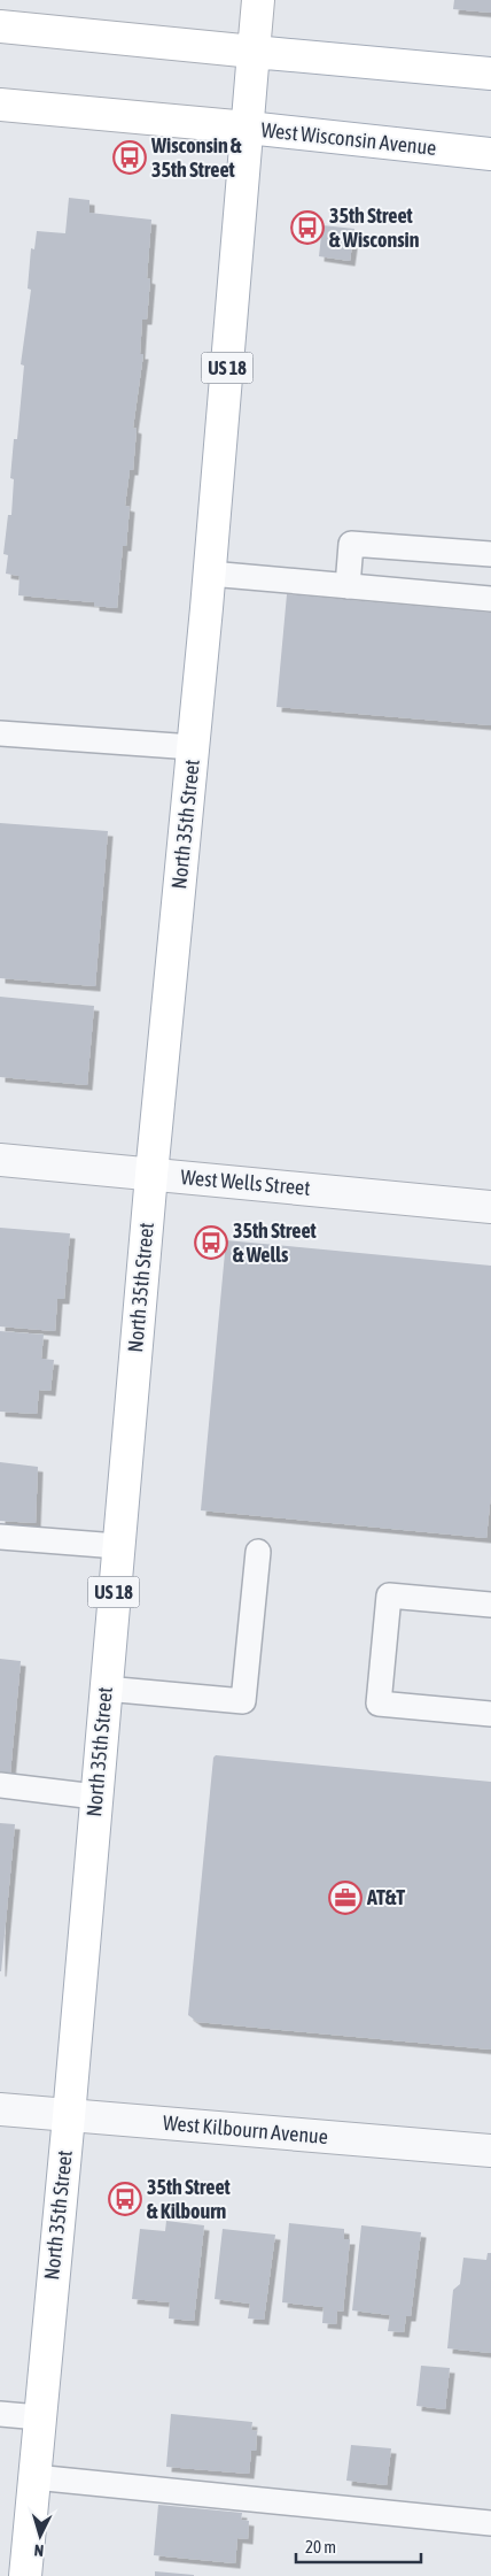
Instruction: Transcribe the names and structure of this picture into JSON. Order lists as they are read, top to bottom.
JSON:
{
  "streets": {
    "main road": ["West Wisconsin Avenue", "US 18", "North 35th Street"],
    "street": ["West Wells Street", "West Kilbourn Avenue"]
  },
  "crossings": [
    ["West Wisconsin Avenue", "North 35th Street"],
    ["North 35th Street", "West Wells Street"],
    ["North 35th Street", "West Kilbourn Avenue"]
  ],
  "places": {
    "bus stop": [
      "Wisconsin & 35th Street",
      "35th Street & Wisconsin",
      "35th Street & Wells",
      "35th Street & Kilbourn"
    ],
    "office": ["AT&T"]
  },
  "scale_bar": "20 m",
  "north": "bottom"
}
